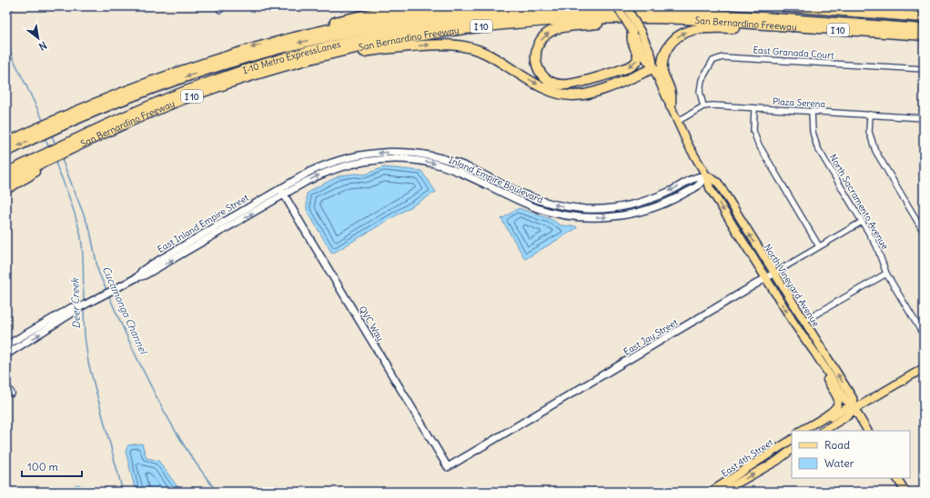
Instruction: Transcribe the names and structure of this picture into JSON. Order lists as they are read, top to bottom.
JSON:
{
  "streets": {
    "highway": ["San Bernardino Freeway", "I 10", "I-10 Metro ExpressLanes"],
    "main road": [
      "Inland Empire Boulevard",
      "East Inland Empire Street",
      "North Vineyard Avenue",
      "QVC Way",
      "East Jay Street",
      "East 4th Street"
    ],
    "street": ["East Granada Court", "Plaza Serena", "North Sacramento Avenue"]
  },
  "crossings": [
    ["San Bernardino Freeway", "I-10 Metro ExpressLanes"],
    ["East Granada Court", "Plaza Serena"],
    ["Plaza Serena", "North Sacramento Avenue"],
    ["Plaza Serena", "North Vineyard Avenue"],
    ["Inland Empire Boulevard", "East Inland Empire Street"],
    ["Inland Empire Boulevard", "North Vineyard Avenue"],
    ["Inland Empire Boulevard", "QVC Way"],
    ["North Sacramento Avenue", "East Jay Street"],
    ["East Inland Empire Street", "QVC Way"],
    ["North Vineyard Avenue", "East Jay Street"],
    ["QVC Way", "East Jay Street"]
  ],
  "water": ["Deer Creek", "Cucamonga Channel"],
  "legend": ["Road", "Water"],
  "scale_bar": "100 m",
  "north": "bottom right"
}
